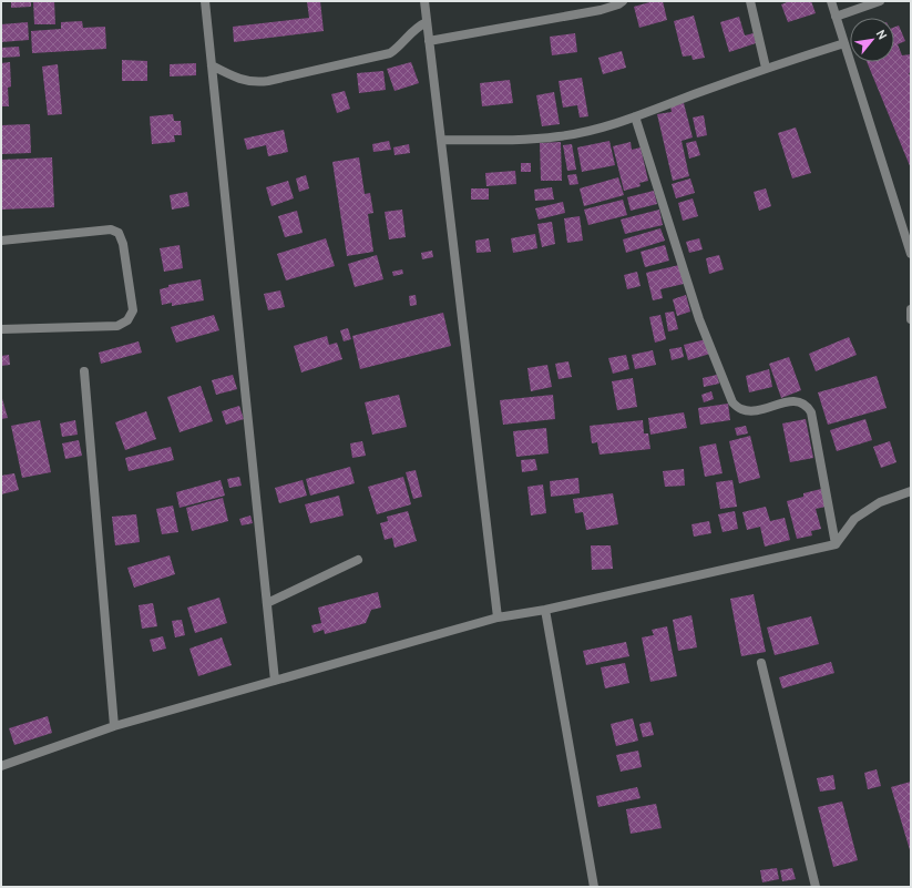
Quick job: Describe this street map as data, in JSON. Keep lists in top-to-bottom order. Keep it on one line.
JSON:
{"north":"top right"}
